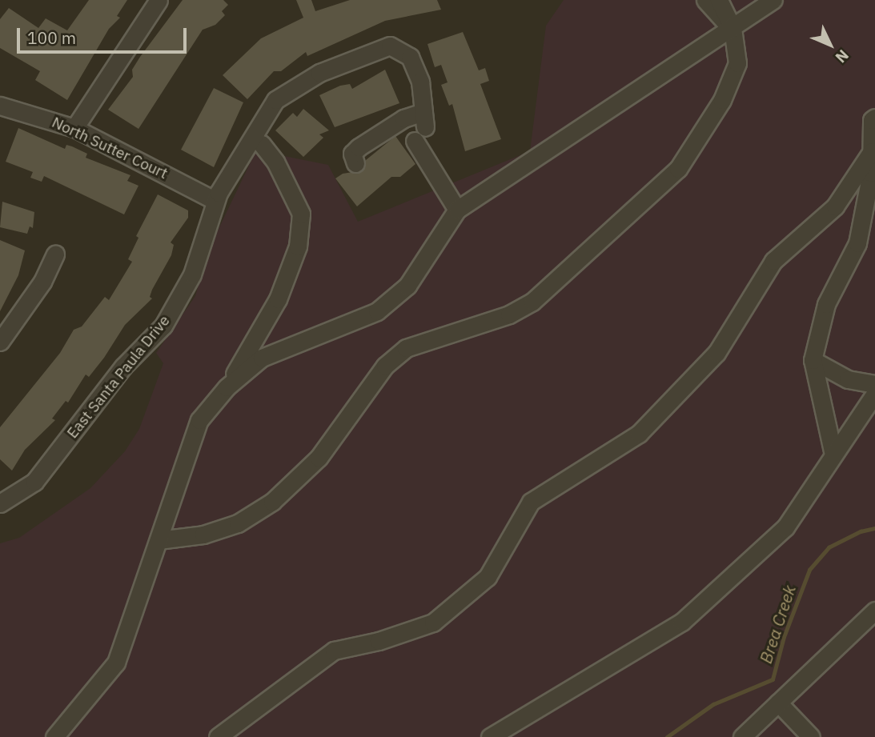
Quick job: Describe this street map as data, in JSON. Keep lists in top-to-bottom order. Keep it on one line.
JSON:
{"streets":{"street":["North Sutter Court","East Santa Paula Drive"]},"crossings":[["North Sutter Court","East Santa Paula Drive"]],"water":["Brea Creek"],"scale_bar":"100 m","north":"bottom right"}
